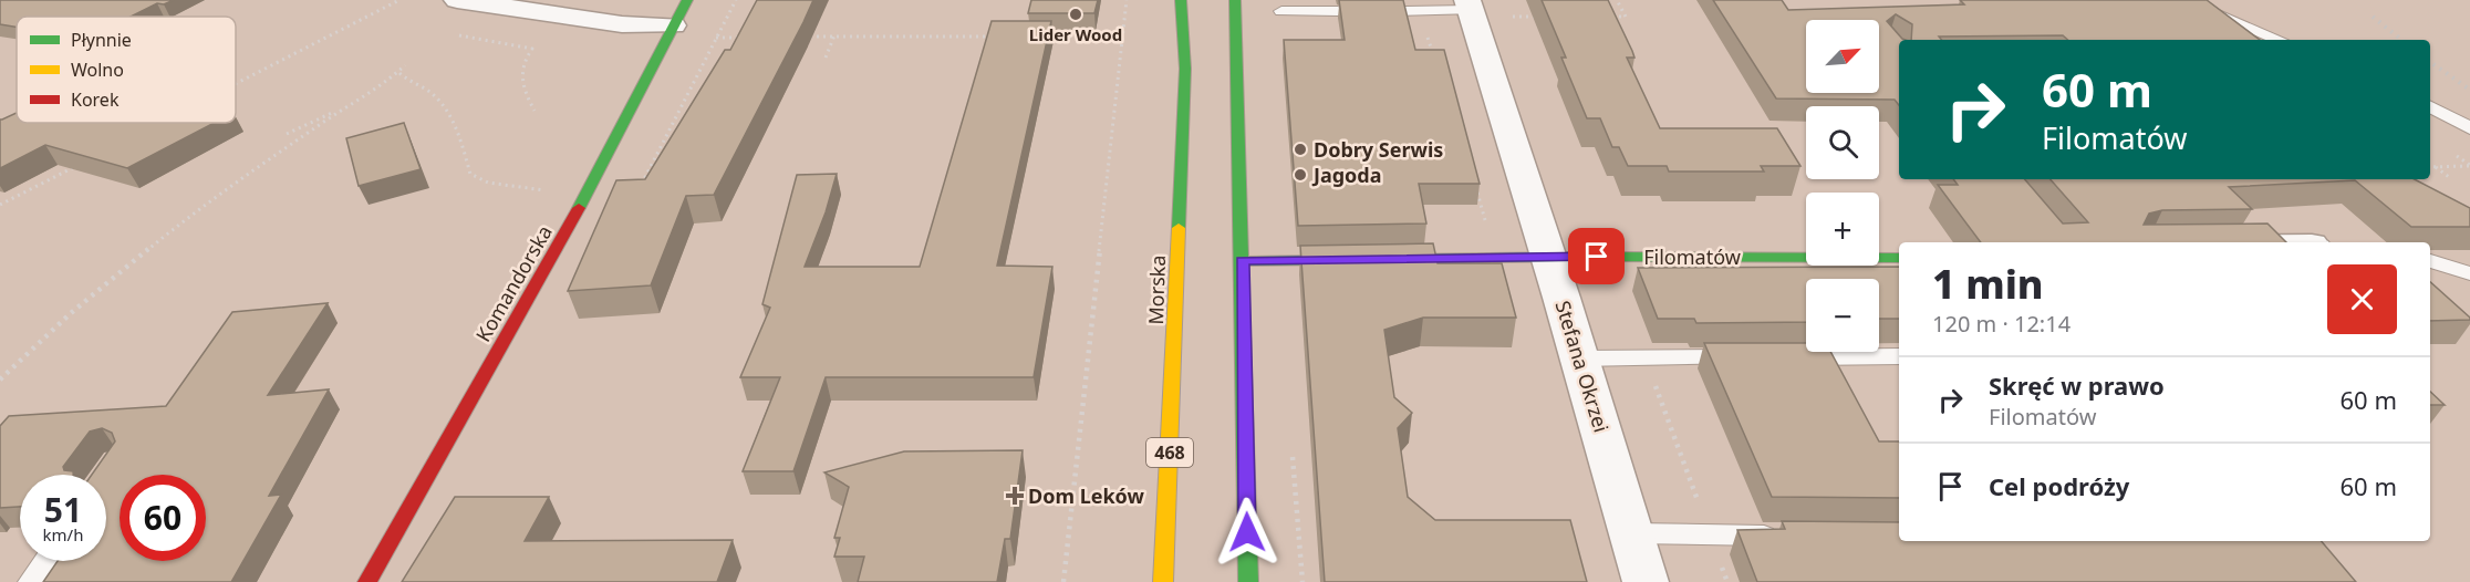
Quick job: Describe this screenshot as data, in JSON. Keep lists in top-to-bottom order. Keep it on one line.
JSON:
{"streets":{"main road":["Filomatów","Komandorska","Morska","468"],"street":["Stefana Okrzei"]},"crossings":[["Filomatów","Stefana Okrzei"]],"places":{"other":["Lider Wood","Dobry Serwis","Jagoda"],"health":["Dom Leków"]},"legend":["Płynnie","Wolno","Korek"],"north":"top right","page":{"map_buttons":["+","−"],"turn":["60 m","Filomatów"],"heading":["1 min","120 m · 12:14"],"list":[{"name":"Skręć w prawo","note":"Filomatów","value":"60 m"},{"name":"Cel podróży","value":"60 m"}],"speed":"51 km/h","limit":"60"}}
